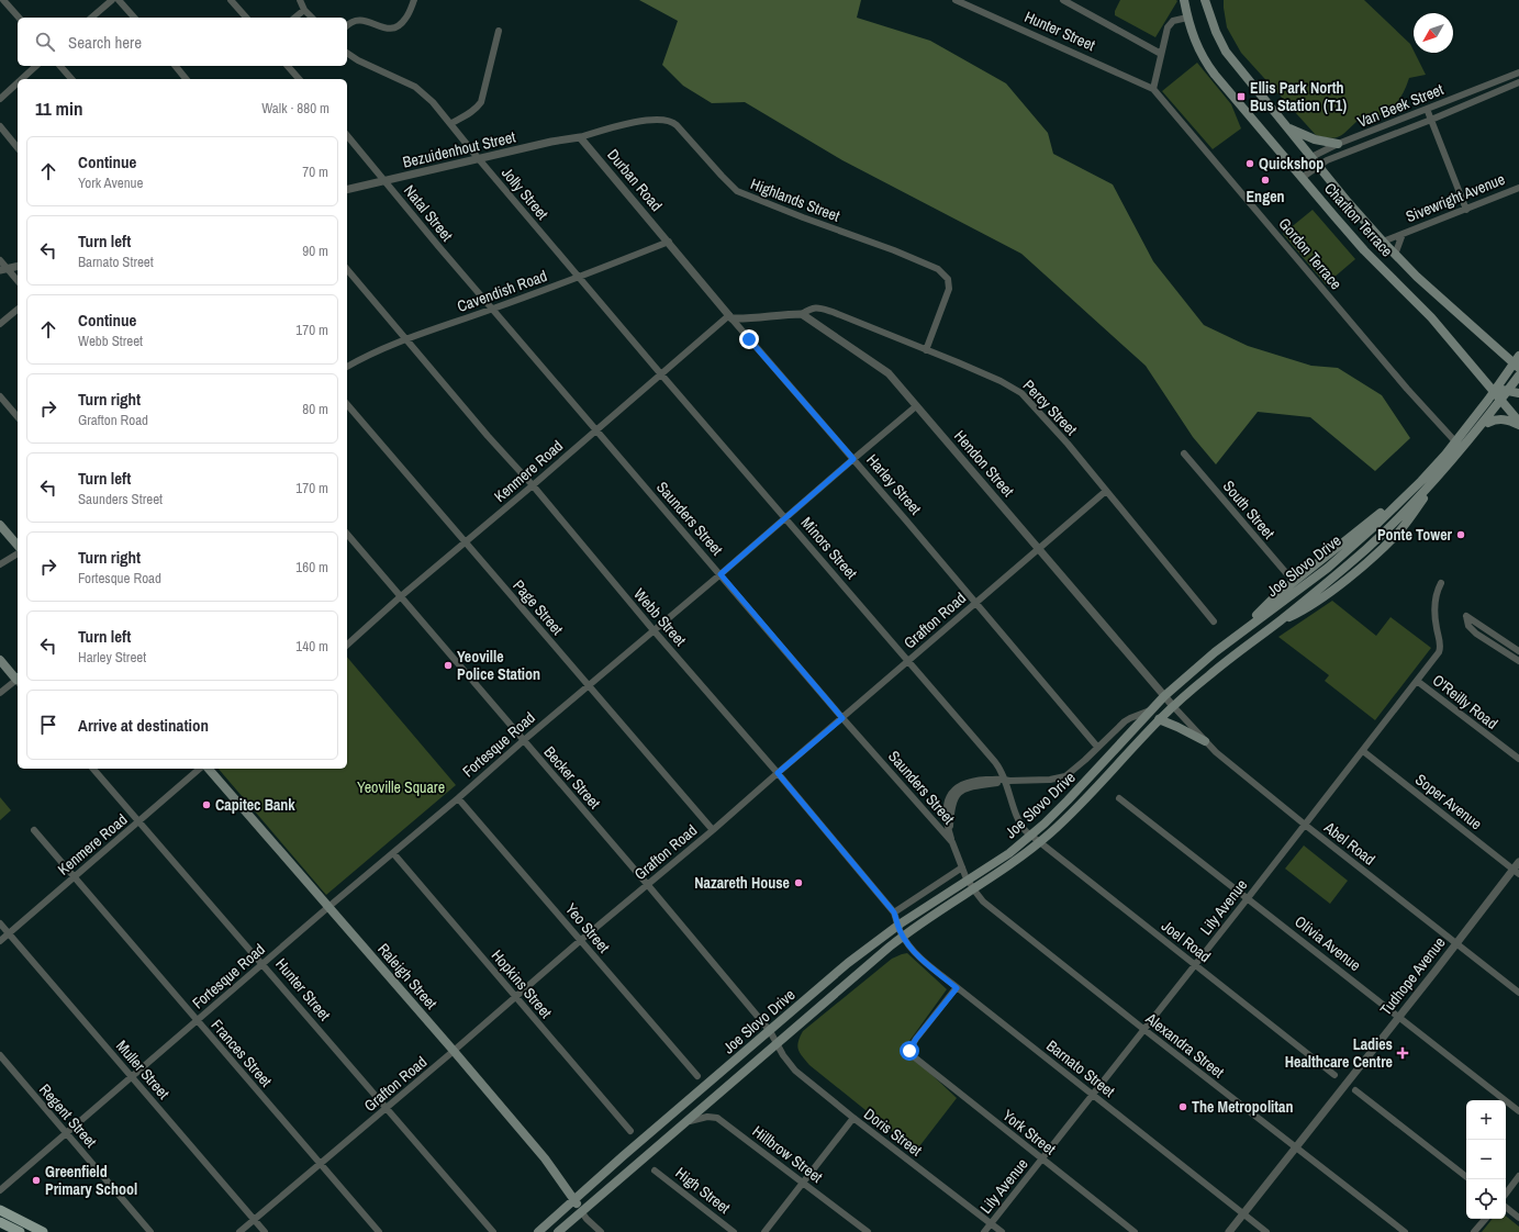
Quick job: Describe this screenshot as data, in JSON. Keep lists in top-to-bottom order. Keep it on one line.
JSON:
{"streets":{"main road":["Charlton Terrace","Joe Slovo Drive","Raleigh Street"],"street":["Hunter Street","Van Beek Street","Bezuidenhout Street","Durban Road","Jolly Street","Sivewright Avenue","Highlands Street","Natal Street","Gordon Terrace","Cavendish Road","Percy Street","Hendon Street","Kenmere Road","Harley Street","South Street","Saunders Street","Minors Street","Page Street","Webb Street","Grafton Road","O'Reilly Road","Fortesque Road","Becker Street","Soper Avenue","Abel Road","Lily Avenue","Yeo Street","Joel Road","Olivia Avenue","Tudhope Avenue","Hopkins Street","Alexandra Street","Frances Street","Barnato Street","Muller Street","Regent Street","Doris Street","York Street","Hillbrow Street","High Street"]},"crossings":[["Hunter Street","Gordon Terrace"],["Hunter Street","Kenmere Road"],["Hunter Street","Grafton Road"],["Hunter Street","Fortesque Road"],["Van Beek Street","Charlton Terrace"],["Bezuidenhout Street","Durban Road"],["Bezuidenhout Street","Jolly Street"],["Bezuidenhout Street","Highlands Street"],["Bezuidenhout Street","Natal Street"],["Durban Road","Highlands Street"],["Durban Road","Cavendish Road"],["Durban Road","Harley Street"],["Jolly Street","Cavendish Road"],["Jolly Street","Minors Street"],["Sivewright Avenue","Charlton Terrace"],["Highlands Street","Percy Street"],["Natal Street","Cavendish Road"],["Natal Street","Saunders Street"],["Cavendish Road","Harley Street"],["Cavendish Road","Saunders Street"],["Cavendish Road","Minors Street"],["Cavendish Road","Webb Street"],["Percy Street","Hendon Street"],["Percy Street","Grafton Road"],["Hendon Street","Joe Slovo Drive"],["Hendon Street","Grafton Road"],["Hendon Street","Fortesque Road"],["Hendon Street","Abel Road"],["Kenmere Road","Harley Street"],["Kenmere Road","Saunders Street"],["Kenmere Road","Minors Street"],["Kenmere Road","Page Street"],["Kenmere Road","Webb Street"],["Kenmere Road","Becker Street"],["Kenmere Road","Frances Street"],["Kenmere Road","Muller Street"],["Harley Street","Grafton Road"],["Harley Street","Fortesque Road"],["South Street","Joe Slovo Drive"],["Saunders Street","Grafton Road"],["Saunders Street","Fortesque Road"],["Saunders Street","Alexandra Street"],["Minors Street","Grafton Road"],["Minors Street","Fortesque Road"],["Minors Street","Joel Road"],["Joe Slovo Drive","Becker Street"],["Joe Slovo Drive","Abel Road"],["Joe Slovo Drive","Raleigh Street"],["Joe Slovo Drive","Doris Street"],["Joe Slovo Drive","Hillbrow Street"],["Page Street","Grafton Road"],["Page Street","Fortesque Road"],["Webb Street","Grafton Road"],["Webb Street","Fortesque Road"],["Webb Street","Barnato Street"],["Grafton Road","Becker Street"],["Grafton Road","Yeo Street"],["Grafton Road","Raleigh Street"],["Grafton Road","Hopkins Street"],["Grafton Road","Frances Street"],["Grafton Road","Muller Street"],["O'Reilly Road","Lily Avenue"],["Fortesque Road","Becker Street"],["Fortesque Road","Yeo Street"],["Fortesque Road","Raleigh Street"],["Fortesque Road","Hopkins Street"],["Fortesque Road","Frances Street"],["Fortesque Road","Muller Street"],["Fortesque Road","Regent Street"],["Becker Street","Doris Street"],["Soper Avenue","Lily Avenue"],["Soper Avenue","Tudhope Avenue"],["Abel Road","Lily Avenue"],["Abel Road","Tudhope Avenue"],["Lily Avenue","Joel Road"],["Lily Avenue","Olivia Avenue"],["Lily Avenue","Alexandra Street"],["Lily Avenue","Barnato Street"],["Lily Avenue","Doris Street"],["Lily Avenue","York Street"],["Olivia Avenue","Tudhope Avenue"],["Tudhope Avenue","Alexandra Street"],["Tudhope Avenue","Barnato Street"],["Barnato Street","York Street"]],"parks":["Yeoville Square"],"places":{"transit":["Ellis Park North Bus Station (T1)"],"other":["Quickshop","Engen","Ponte Tower","Yeoville Police Station","Capitec Bank","Nazareth House","The Metropolitan","Greenfield Primary School"],"health":["Ladies Healthcare Centre"]},"north":"bottom left","page":{"search":"Search here","heading":["11 min","Walk · 880 m"],"list":[["Continue","York Avenue","70 m"],["Turn left","Barnato Street","90 m"],["Continue","Webb Street","170 m"],["Turn right","Grafton Road","80 m"],["Turn left","Saunders Street","170 m"],["Turn right","Fortesque Road","160 m"],["Turn left","Harley Street","140 m"],"Arrive at destination"],"map_buttons":["+","−"]}}
